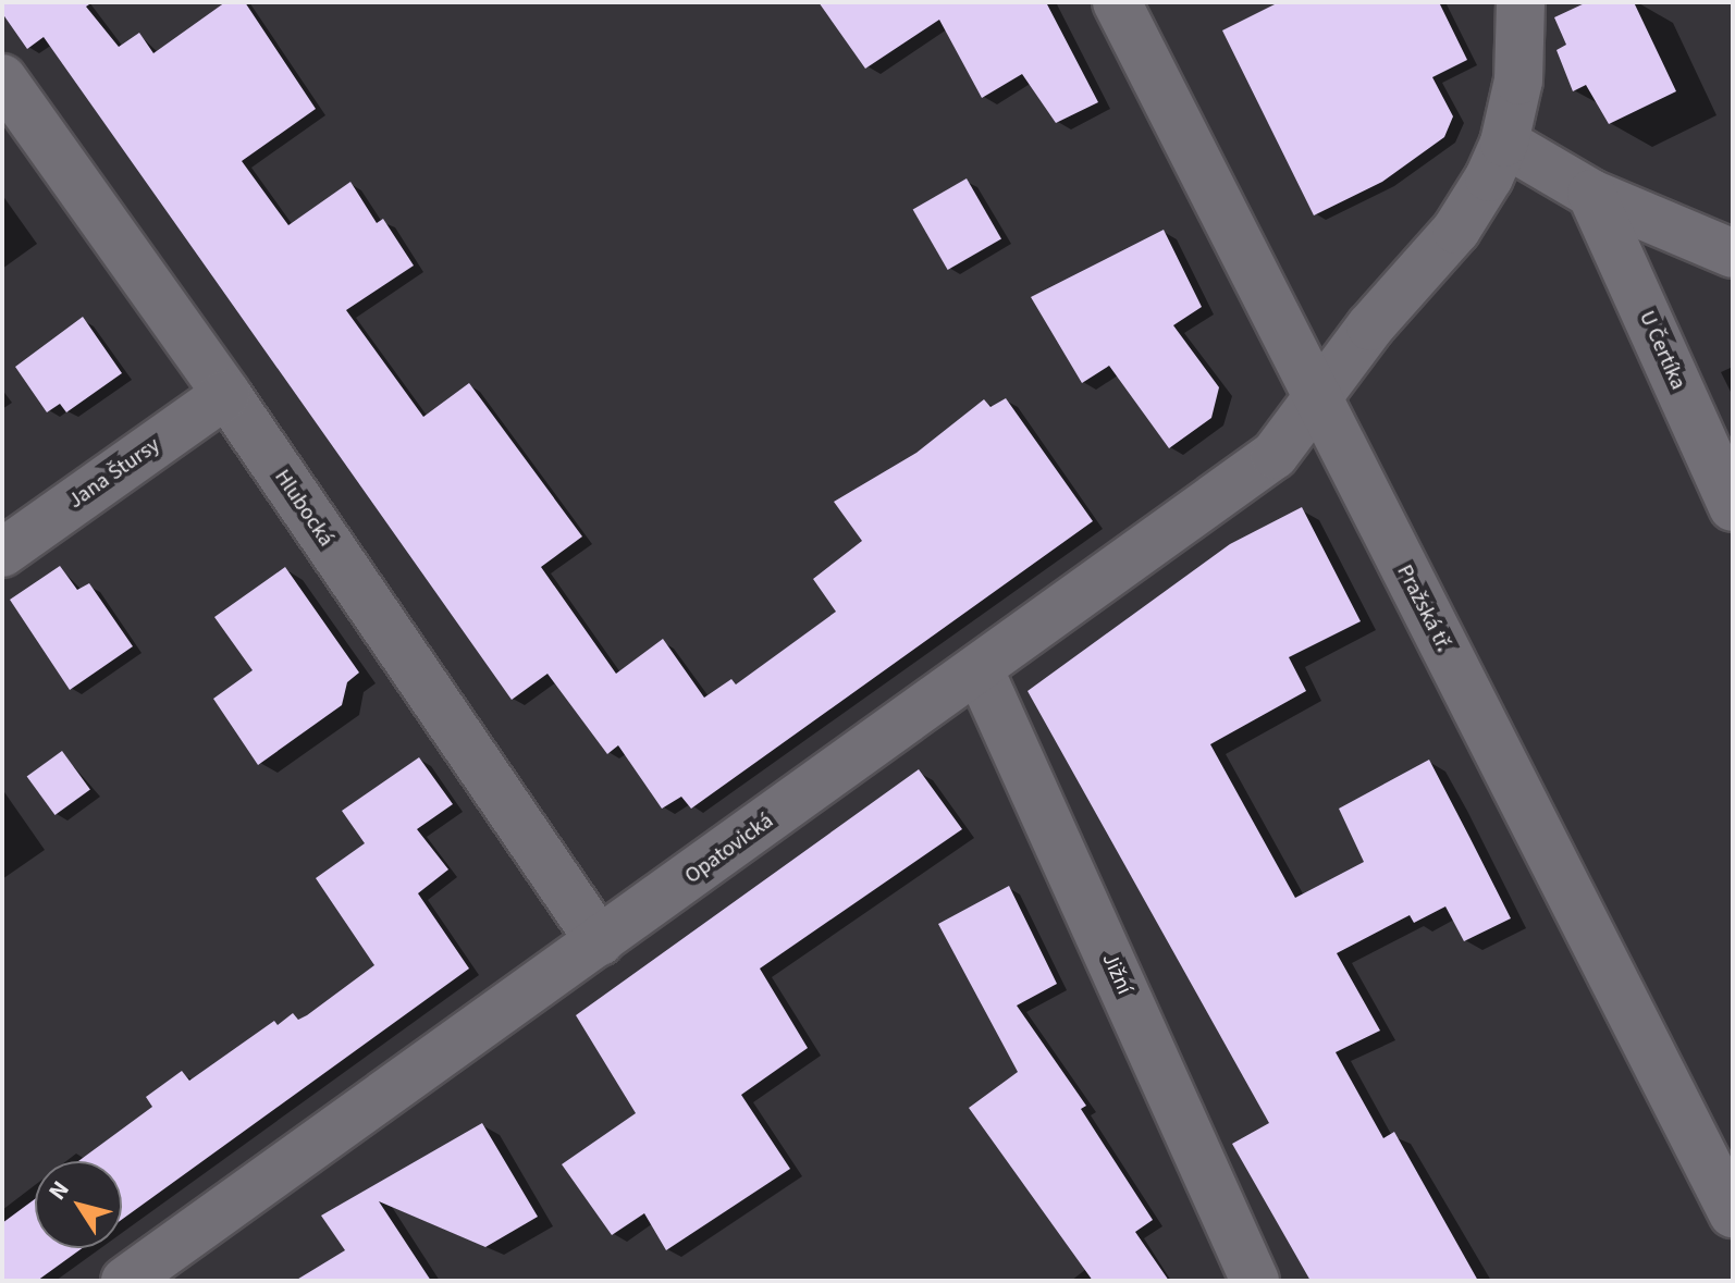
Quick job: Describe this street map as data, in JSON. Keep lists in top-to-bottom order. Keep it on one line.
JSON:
{"streets":{"street":["U Čertíka","Jana Štursy","Hlubocká","Pražská tř.","Opatovická","Jižní"]},"crossings":[["Jana Štursy","Hlubocká"],["Hlubocká","Opatovická"],["Pražská tř.","Opatovická"],["Opatovická","Jižní"]],"north":"top left"}
